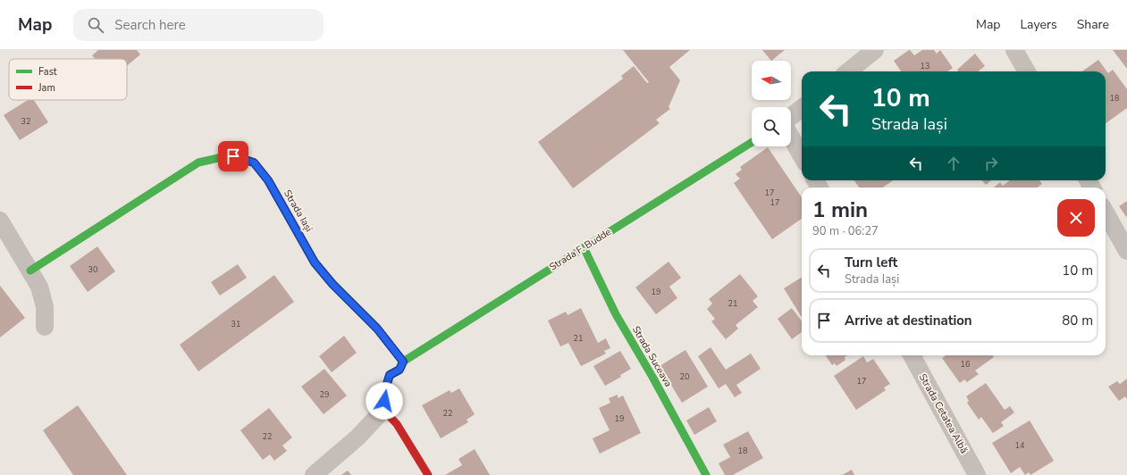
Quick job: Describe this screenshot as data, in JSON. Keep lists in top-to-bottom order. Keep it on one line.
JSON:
{"streets":{"street":["Strada Iași","Strada F. Budde","Strada Suceava","Strada Cetatea Albă"]},"crossings":[["Strada Iași","Strada F. Budde"],["Strada F. Budde","Strada Suceava"]],"house_numbers":["13","18","32","17","17","30","19","21","31","21","16","20","17","29","22","19","22","14","18"],"legend":["Fast","Jam"],"north":"left","page":{"header":"Map","search":"Search here","nav":["Map","Layers","Share"],"turn":["10 m","Strada Iași"],"heading":["1 min","90 m · 06:27"],"list":[{"name":"Turn left","note":"Strada Iași","value":"10 m"},{"name":"Arrive at destination","value":"80 m"}]}}
